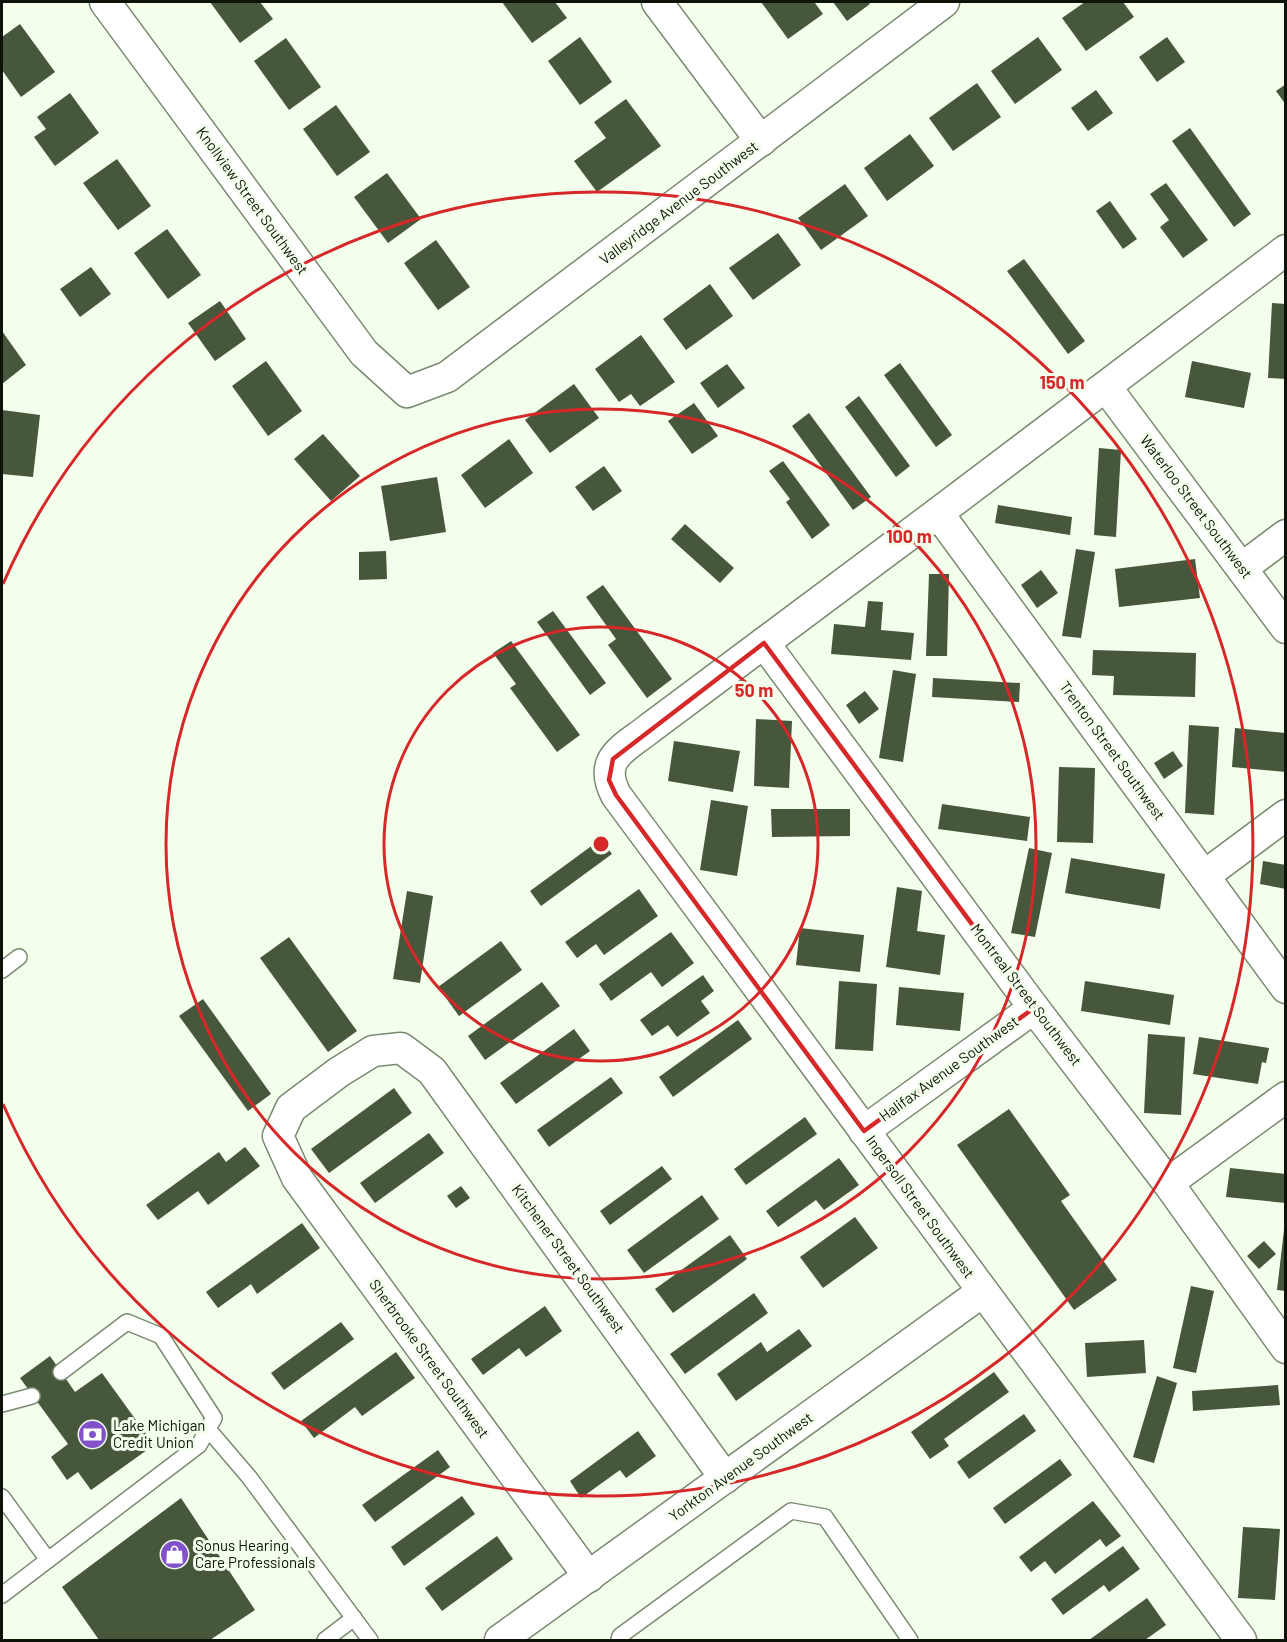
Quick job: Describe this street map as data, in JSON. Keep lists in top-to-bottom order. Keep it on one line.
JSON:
{"streets":{"street":["Knollview Street Southwest","Valleyridge Avenue Southwest","Waterloo Street Southwest","Trenton Street Southwest","Montreal Street Southwest","Halifax Avenue Southwest","Ingersoll Street Southwest","Kitchener Street Southwest","Sherbrooke Street Southwest","Yorkton Avenue Southwest"]},"crossings":[["Knollview Street Southwest","Valleyridge Avenue Southwest"],["Montreal Street Southwest","Halifax Avenue Southwest"],["Montreal Street Southwest","Ingersoll Street Southwest"],["Halifax Avenue Southwest","Ingersoll Street Southwest"],["Ingersoll Street Southwest","Yorkton Avenue Southwest"],["Kitchener Street Southwest","Sherbrooke Street Southwest"],["Kitchener Street Southwest","Yorkton Avenue Southwest"],["Sherbrooke Street Southwest","Yorkton Avenue Southwest"]],"places":{"bank":["Lake Michigan Credit Union"],"shop":["Sonus Hearing Care Professionals"]},"rings":["150 m","100 m","50 m"]}
